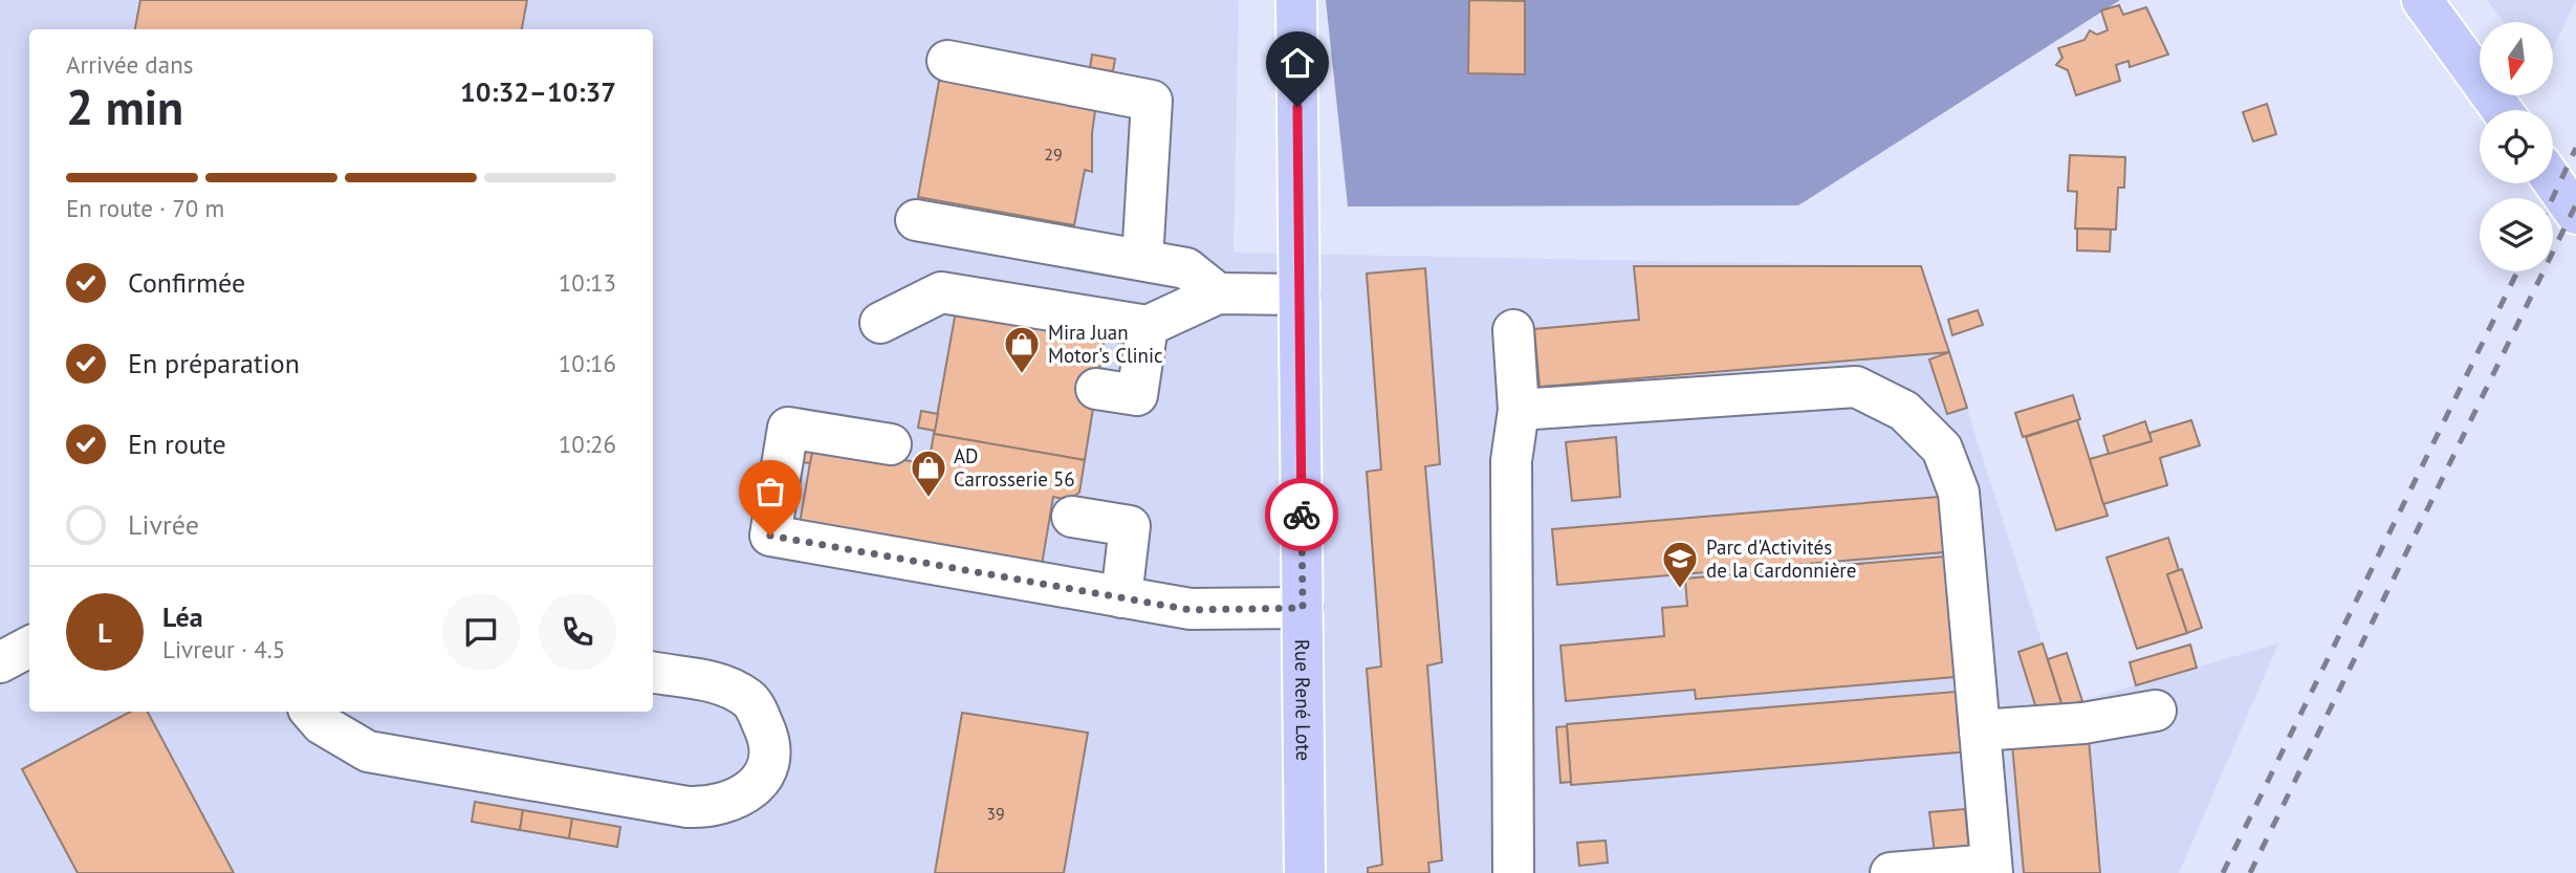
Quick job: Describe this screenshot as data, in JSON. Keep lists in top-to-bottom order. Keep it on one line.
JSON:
{"streets":{"main road":["Rue René Lote"]},"places":{"shop":["Mira Juan Motor's Clinic","AD Carrosserie 56"],"school or university":["Parc d'Activités de la Cardonnière"]},"house_numbers":["29","39"],"north":"bottom","page":{"heading":["2 min","Arrivée dans","10:32–10:37"],"panel":["Léa","Livreur · 4.5"],"bar":"En route · 70 m","list":[["Confirmée","10:13"],["En préparation","10:16"],["En route","10:26"],"Livrée"],"round":"L"}}
